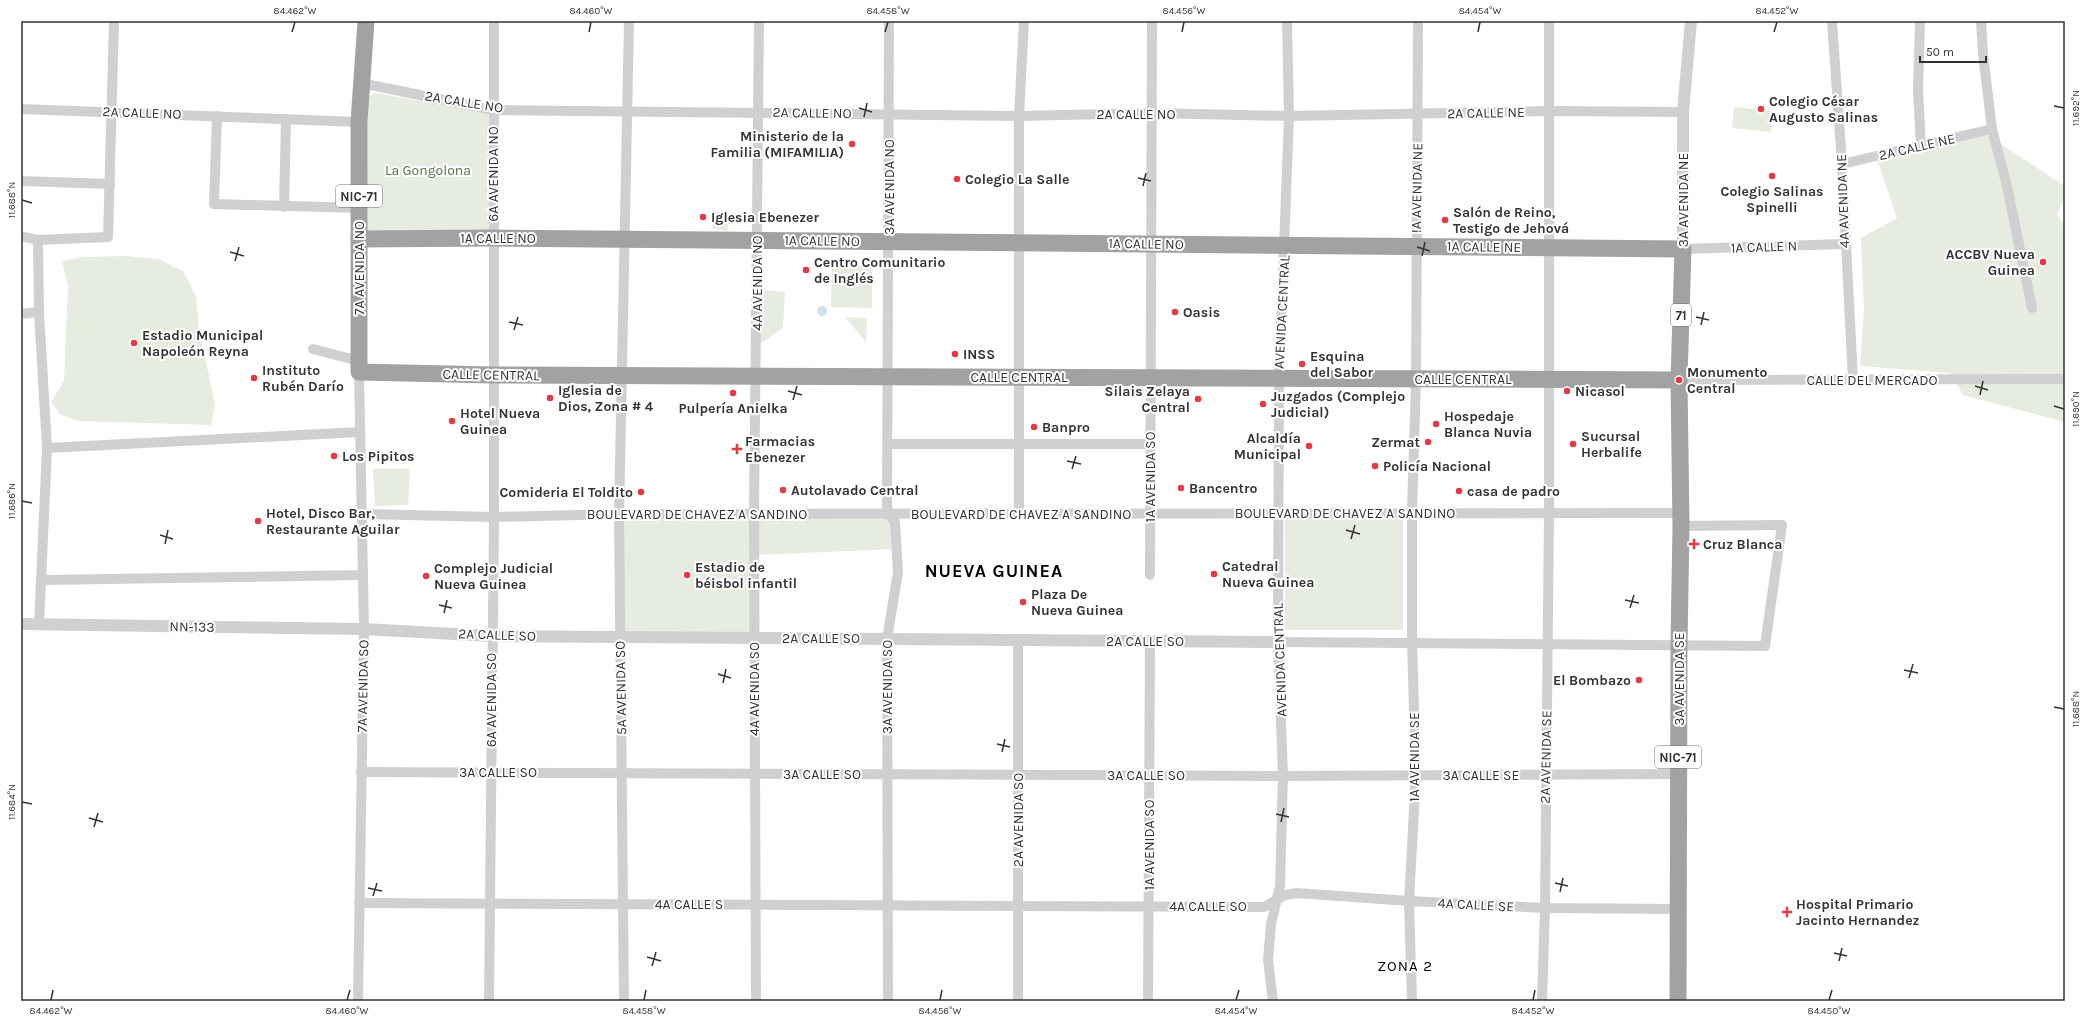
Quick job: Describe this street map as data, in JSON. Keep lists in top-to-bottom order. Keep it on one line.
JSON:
{"streets":{"highway":["NIC-71","3A AVENIDA NE","1A CALLE NO","1A CALLE NE","7A AVENIDA NO","71","CALLE CENTRAL","3A AVENIDA SE"],"street":["2A CALLE NO","2A CALLE NE","6A AVENIDA NO","3A AVENIDA NO","!A AVENIDA NE","4A AVENIDA NE","1A CALLE N","4A AVENIDA NO","AVENIDA CENTRAL","CALLE DEL MERCADO","1A AVENIDA SO","BOULEVARD DE CHAVEZ A SANDINO","NN-133","2A CALLE SO","7A AVENIDA SO","3A AVENIDA SO","5A AVENIDA SO","4A AVENIDA SO","6A AVENIDA SO","1A AVENIDA SE","2A AVENIDA SE","3A CALLE SO","3A CALLE SE","2A AVENIDA SO","4A CALLE S","4A CALLE SE","4A CALLE SO"]},"crossings":[["2A CALLE NO","2A CALLE NE"],["2A CALLE NO","6A AVENIDA NO"],["2A CALLE NO","3A AVENIDA NO"],["2A CALLE NO","7A AVENIDA NO"],["2A CALLE NO","4A AVENIDA NO"],["2A CALLE NO","AVENIDA CENTRAL"],["2A CALLE NO","1A AVENIDA SO"],["2A CALLE NO","5A AVENIDA SO"],["2A CALLE NE","!A AVENIDA NE"],["2A CALLE NE","3A AVENIDA NE"],["2A CALLE NE","4A AVENIDA NE"],["2A CALLE NE","AVENIDA CENTRAL"],["2A CALLE NE","2A AVENIDA SE"],["6A AVENIDA NO","1A CALLE NO"],["6A AVENIDA NO","CALLE CENTRAL"],["6A AVENIDA NO","6A AVENIDA SO"],["3A AVENIDA NO","1A CALLE NO"],["3A AVENIDA NO","CALLE CENTRAL"],["3A AVENIDA NO","3A AVENIDA SO"],["!A AVENIDA NE","1A CALLE NE"],["!A AVENIDA NE","CALLE CENTRAL"],["!A AVENIDA NE","BOULEVARD DE CHAVEZ A SANDINO"],["!A AVENIDA NE","1A AVENIDA SE"],["3A AVENIDA NE","1A CALLE NE"],["3A AVENIDA NE","1A CALLE N"],["3A AVENIDA NE","CALLE CENTRAL"],["3A AVENIDA NE","CALLE DEL MERCADO"],["3A AVENIDA NE","3A AVENIDA SE"],["4A AVENIDA NE","1A CALLE N"],["4A AVENIDA NE","CALLE DEL MERCADO"],["1A CALLE NO","1A CALLE NE"],["1A CALLE NO","7A AVENIDA NO"],["1A CALLE NO","4A AVENIDA NO"],["1A CALLE NO","AVENIDA CENTRAL"],["1A CALLE NO","1A AVENIDA SO"],["1A CALLE NO","5A AVENIDA SO"],["1A CALLE NE","1A CALLE N"],["1A CALLE NE","AVENIDA CENTRAL"],["1A CALLE NE","2A AVENIDA SE"],["7A AVENIDA NO","CALLE CENTRAL"],["7A AVENIDA NO","7A AVENIDA SO"],["4A AVENIDA NO","CALLE CENTRAL"],["4A AVENIDA NO","4A AVENIDA SO"],["AVENIDA CENTRAL","CALLE CENTRAL"],["AVENIDA CENTRAL","BOULEVARD DE CHAVEZ A SANDINO"],["AVENIDA CENTRAL","2A CALLE SO"],["AVENIDA CENTRAL","3A CALLE SO"],["AVENIDA CENTRAL","3A CALLE SE"],["AVENIDA CENTRAL","4A CALLE SE"],["AVENIDA CENTRAL","4A CALLE SO"],["CALLE CENTRAL","CALLE DEL MERCADO"],["CALLE CENTRAL","1A AVENIDA SO"],["CALLE CENTRAL","3A AVENIDA SE"],["CALLE CENTRAL","7A AVENIDA SO"],["CALLE CENTRAL","3A AVENIDA SO"],["CALLE CENTRAL","5A AVENIDA SO"],["CALLE CENTRAL","4A AVENIDA SO"],["CALLE CENTRAL","6A AVENIDA SO"],["CALLE CENTRAL","2A AVENIDA SE"],["CALLE DEL MERCADO","3A AVENIDA SE"],["1A AVENIDA SO","BOULEVARD DE CHAVEZ A SANDINO"],["1A AVENIDA SO","2A CALLE SO"],["1A AVENIDA SO","3A CALLE SO"],["1A AVENIDA SO","4A CALLE SO"],["BOULEVARD DE CHAVEZ A SANDINO","3A AVENIDA SE"],["BOULEVARD DE CHAVEZ A SANDINO","7A AVENIDA SO"],["BOULEVARD DE CHAVEZ A SANDINO","3A AVENIDA SO"],["BOULEVARD DE CHAVEZ A SANDINO","5A AVENIDA SO"],["BOULEVARD DE CHAVEZ A SANDINO","4A AVENIDA SO"],["BOULEVARD DE CHAVEZ A SANDINO","6A AVENIDA SO"],["BOULEVARD DE CHAVEZ A SANDINO","1A AVENIDA SE"],["BOULEVARD DE CHAVEZ A SANDINO","2A AVENIDA SE"],["NN-133","2A CALLE SO"],["NN-133","7A AVENIDA SO"],["2A CALLE SO","7A AVENIDA SO"],["2A CALLE SO","3A AVENIDA SO"],["2A CALLE SO","5A AVENIDA SO"],["2A CALLE SO","4A AVENIDA SO"],["2A CALLE SO","6A AVENIDA SO"],["2A CALLE SO","2A AVENIDA SO"],["3A AVENIDA SE","3A CALLE SE"],["3A AVENIDA SE","4A CALLE SE"],["7A AVENIDA SO","3A CALLE SO"],["7A AVENIDA SO","4A CALLE S"],["3A AVENIDA SO","3A CALLE SO"],["3A AVENIDA SO","4A CALLE S"],["5A AVENIDA SO","3A CALLE SO"],["5A AVENIDA SO","4A CALLE S"],["4A AVENIDA SO","3A CALLE SO"],["4A AVENIDA SO","4A CALLE S"],["6A AVENIDA SO","3A CALLE SO"],["6A AVENIDA SO","4A CALLE S"],["1A AVENIDA SE","3A CALLE SE"],["1A AVENIDA SE","4A CALLE SE"],["2A AVENIDA SE","3A CALLE SE"],["2A AVENIDA SE","4A CALLE SE"],["3A CALLE SO","3A CALLE SE"],["3A CALLE SO","2A AVENIDA SO"],["2A AVENIDA SO","4A CALLE S"],["2A AVENIDA SO","4A CALLE SO"],["4A CALLE S","4A CALLE SO"],["4A CALLE SE","4A CALLE SO"]],"districts":["NUEVA GUINEA","ZONA 2"],"parks":["La Gongolona"],"places":{"other":["Colegio César Augusto Salinas","Ministerio de la Familia (MIFAMILIA)","Colegio Salinas Spinelli","Colegio La Salle","Iglesia Ebenezer","Salón de Reino, Testigo de Jehová","ACCBV Nueva Guinea","Centro Comunitario de Inglés","Oasis","Estadio Municipal Napoleón Reyna","INSS","Esquina del Sabor","Instituto Rubén Darío","Monumento Central","Nicasol","Pulpería Anielka","Iglesia de Dios, Zona # 4","Silais Zelaya Central","Juzgados (Complejo Judicial)","Hotel Nueva Guinea","Hospedaje Blanca Nuvia","Banpro","Zermat","Sucursal Herbalife","Alcaldía Municipal","Los Pipitos","Policía Nacional","Bancentro","Autolavado Central","casa de padro","Comideria El Toldito","Hotel, Disco Bar, Restaurante Aguilar","Catedral Nueva Guinea","Estadio de béisbol infantil","Complejo Judicial Nueva Guinea","Plaza De Nueva Guinea","El Bombazo"],"health":["Farmacias Ebenezer","Cruz Blanca","Hospital Primario Jacinto Hernandez"]},"scale_bar":"50 m","coordinates":["84.462°W","84.460°W","84.458°W","84.456°W","84.454°W","84.452°W","11.692°N","11.688°N","11.690°N","11.686°N","11.684°N","84.450°W"]}
